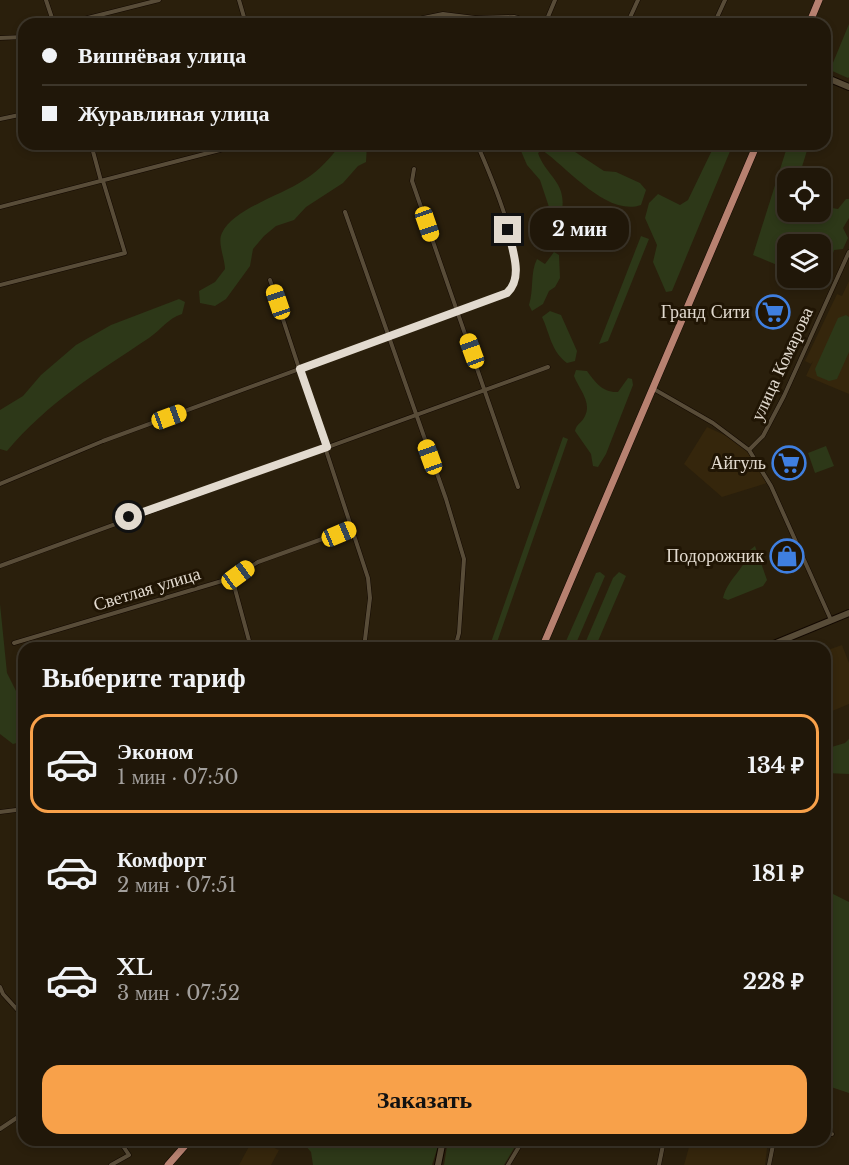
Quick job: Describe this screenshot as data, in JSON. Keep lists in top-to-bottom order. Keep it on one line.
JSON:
{"streets":{"street":["улица Комарова","Светлая улица"]},"places":{"supermarket":["Гранд Сити","Айгуль"],"shop":["Подорожник"]},"page":{"banner":["Вишнёвая улица","Журавлиная улица"],"bubble":"2 мин","heading":"Выберите тариф","list":[{"name":"Эконом","note":"1 мин · 07:50","value":"134 ₽"},{"name":"Комфорт","note":"2 мин · 07:51","value":"181 ₽"},{"name":"XL","note":"3 мин · 07:52","value":"228 ₽"}],"buttons":"Заказать"}}
